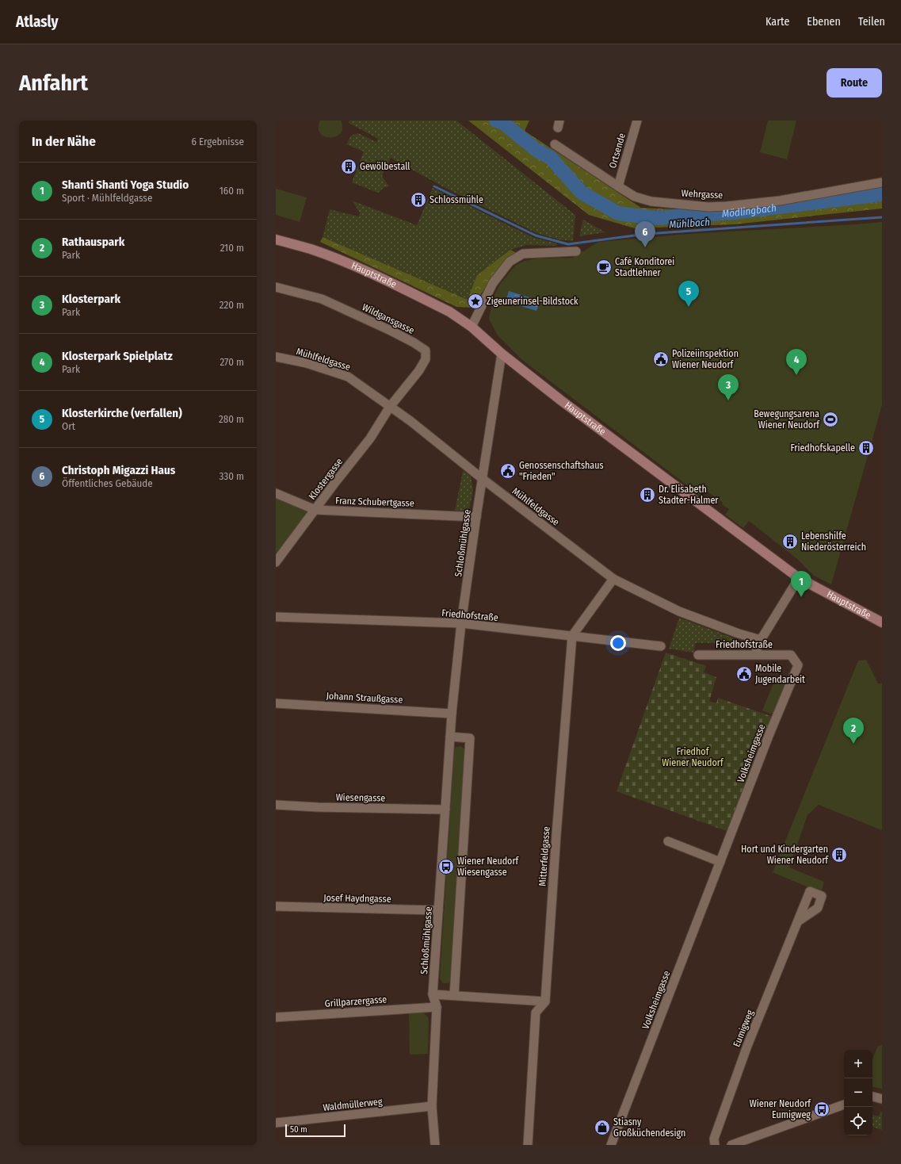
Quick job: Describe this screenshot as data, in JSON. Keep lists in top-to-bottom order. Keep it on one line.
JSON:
{"streets":{"street":["Ortsende","Wehrgasse","Hauptstraße","Wildgansgasse","Mühlfeldgasse","Klostergasse","Franz Schubertgasse","Schloßmühlgasse","Friedhofstraße","Johann Straußgasse","Volksheimgasse","Wiesengasse","Mitterfeldgasse","Josef Haydngasse","Grillparzergasse","Eumigweg","Waldmüllerweg"]},"crossings":[["Ortsende","Wehrgasse"],["Hauptstraße","Schloßmühlgasse"],["Wildgansgasse","Mühlfeldgasse"],["Wildgansgasse","Klostergasse"],["Mühlfeldgasse","Klostergasse"],["Mühlfeldgasse","Schloßmühlgasse"],["Klostergasse","Franz Schubertgasse"],["Franz Schubertgasse","Schloßmühlgasse"],["Schloßmühlgasse","Friedhofstraße"],["Schloßmühlgasse","Johann Straußgasse"],["Schloßmühlgasse","Wiesengasse"],["Schloßmühlgasse","Josef Haydngasse"],["Schloßmühlgasse","Grillparzergasse"],["Schloßmühlgasse","Waldmüllerweg"],["Friedhofstraße","Volksheimgasse"],["Friedhofstraße","Mitterfeldgasse"]],"water":["Mödlingbach","Mühlbach"],"parks":["Friedhof Wiener Neudorf"],"places":{"building":["Gewölbestall","Schlossmühle","Friedhofskapelle","Dr. Elisabeth Stadter-Halmer","Lebenshilfe Niederösterreich","Hort und Kindergarten Wiener Neudorf"],"cafe":["Café Konditorei Stadtlehner"],"place":["Zigeunerinsel-Bildstock"],"public building":["Polizeiinspektion Wiener Neudorf","Genossenschaftshaus \"Frieden\"","Mobile Jugendarbeit"],"sports":["Bewegungsarena Wiener Neudorf"],"bus stop":["Wiener Neudorf Wiesengasse","Wiener Neudorf Eumigweg"],"shop":["Stiasny Großküchendesign"]},"scale_bar":"50 m","page":{"header":"Atlasly","nav":["Karte","Ebenen","Teilen"],"buttons":"Route","title":"Anfahrt","heading":["In der Nähe","6 Ergebnisse"],"list":[{"mark":"1","name":"Shanti Shanti Yoga Studio","note":"Sport · Mühlfeldgasse","value":"160 m"},{"mark":"2","name":"Rathauspark","note":"Park","value":"210 m"},{"mark":"3","name":"Klosterpark","note":"Park","value":"220 m"},{"mark":"4","name":"Klosterpark Spielplatz","note":"Park","value":"270 m"},{"mark":"5","name":"Klosterkirche (verfallen)","note":"Ort","value":"280 m"},{"mark":"6","name":"Christoph Migazzi Haus","note":"Öffentliches Gebäude","value":"330 m"}],"pins":["6","5","4","3","1","2"],"map_buttons":["+","−"],"scale":"50 m"}}
